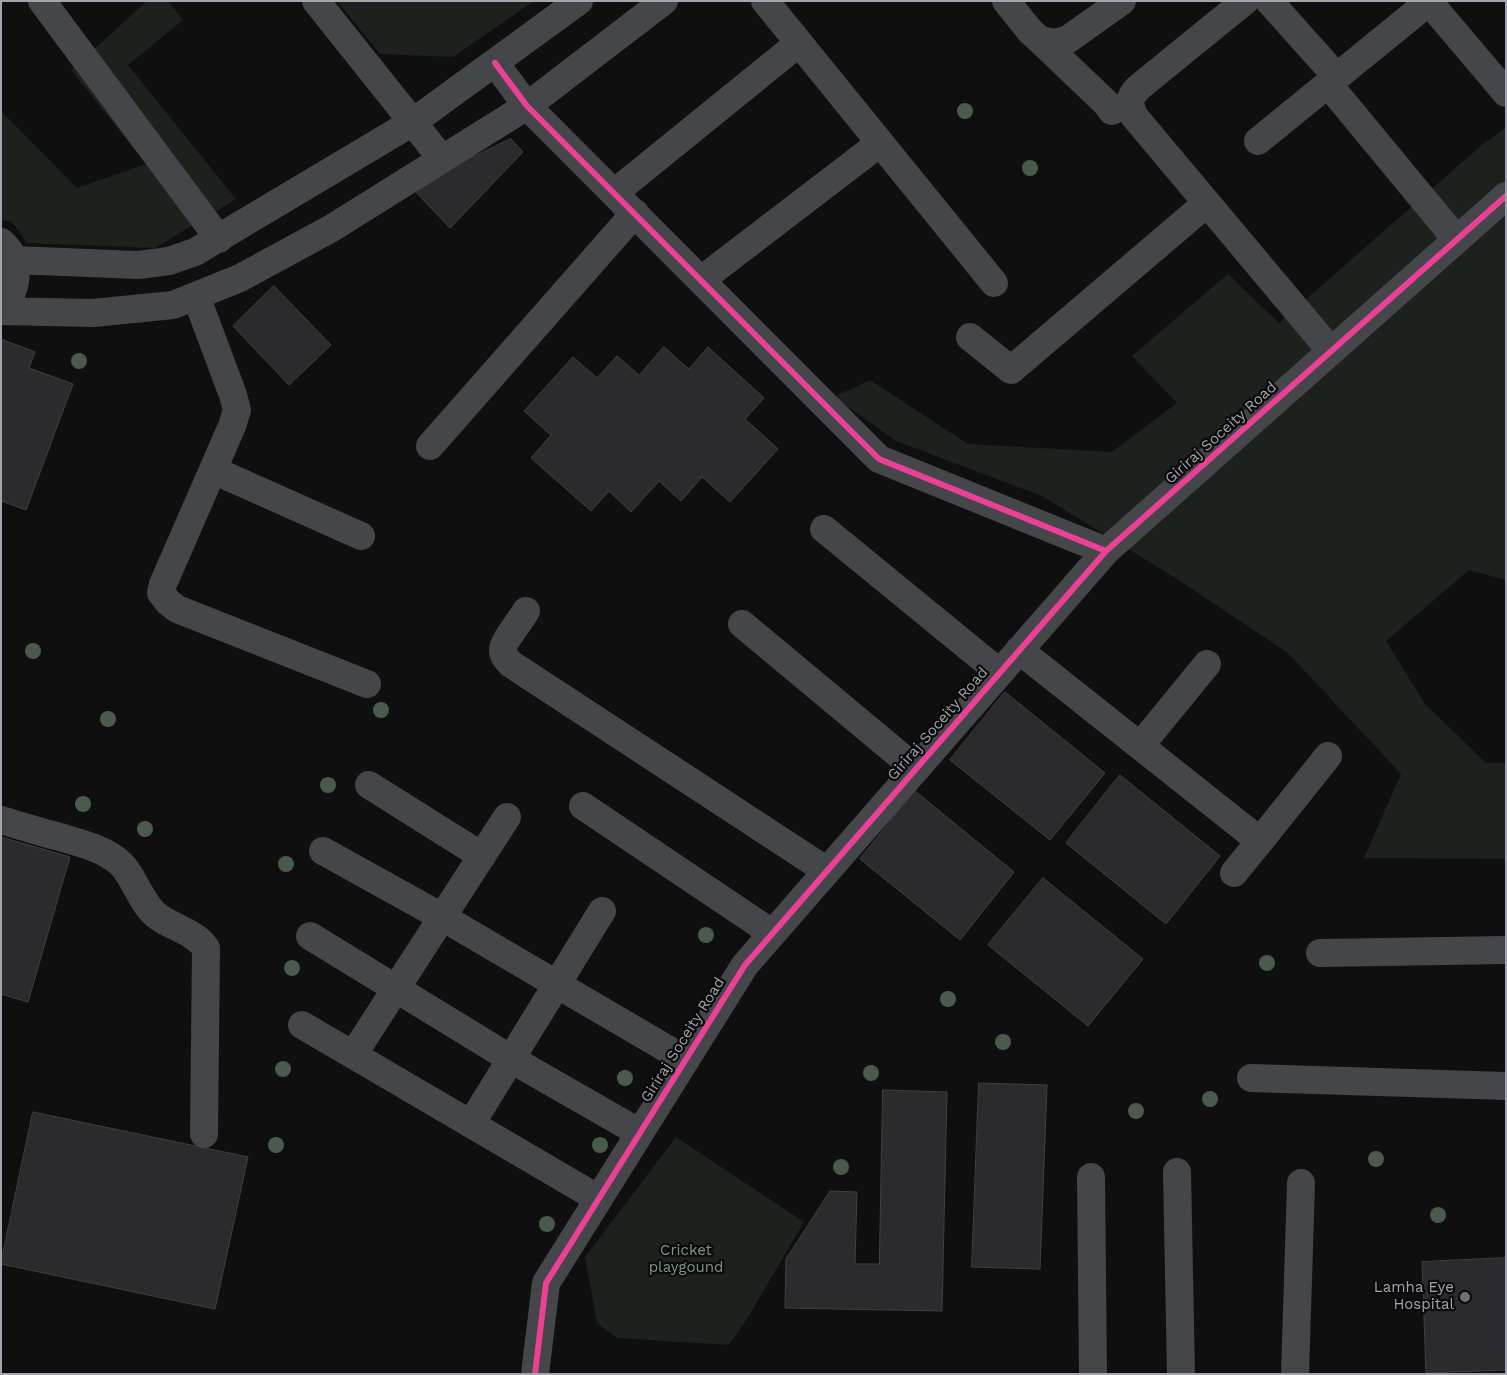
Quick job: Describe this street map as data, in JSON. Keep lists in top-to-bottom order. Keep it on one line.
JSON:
{"streets":{"street":["Giriraj Soceity Road"]},"parks":["Cricket playgound"],"places":["Lamha Eye Hospital"]}
